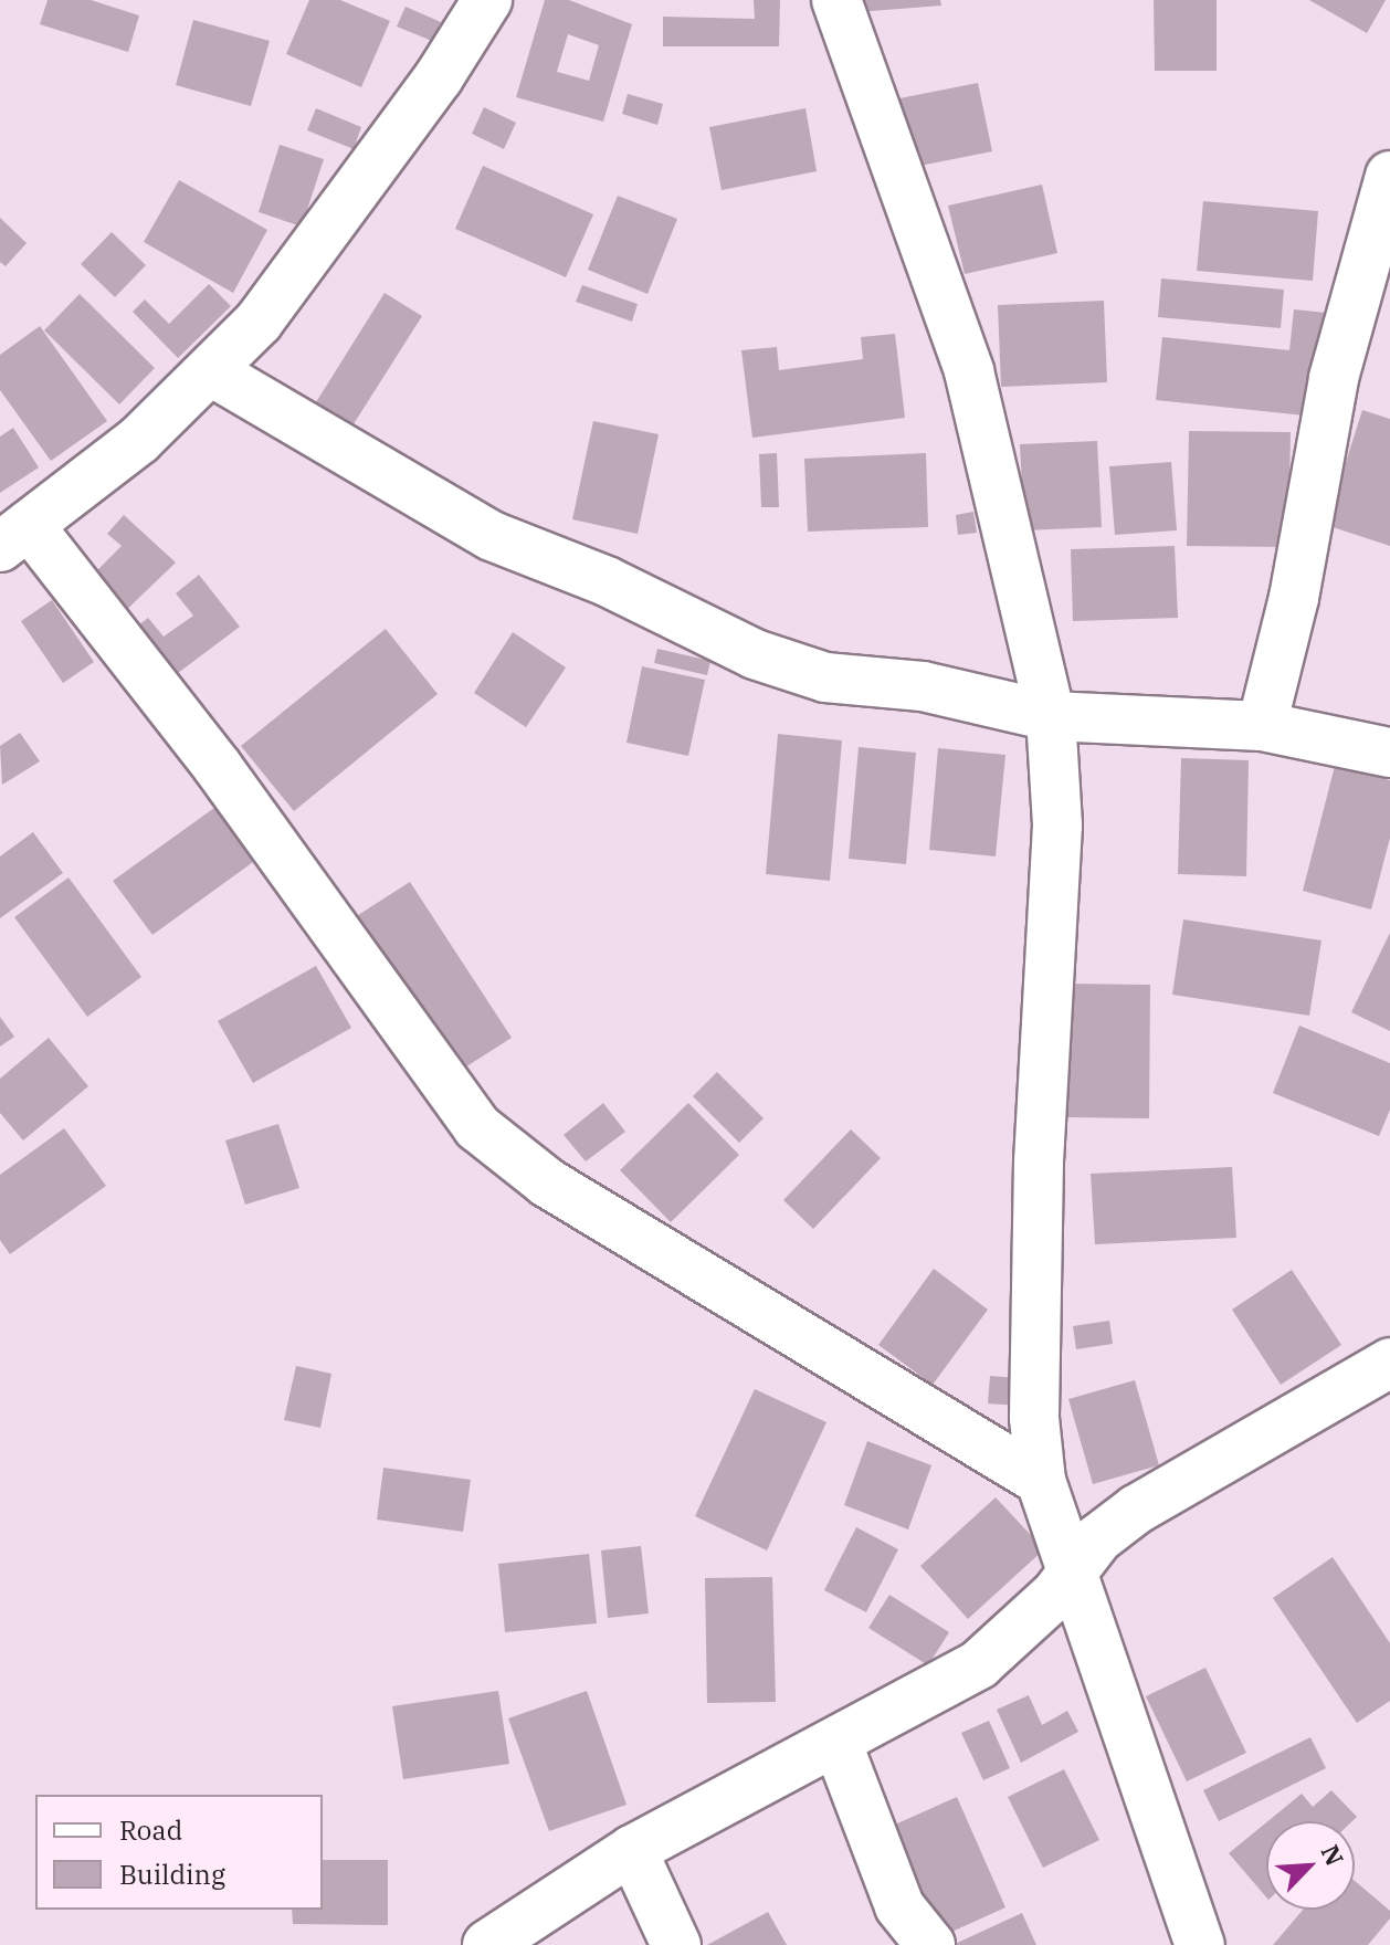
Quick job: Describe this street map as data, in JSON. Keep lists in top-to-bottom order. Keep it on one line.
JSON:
{"legend":["Road","Building"],"north":"top right"}
